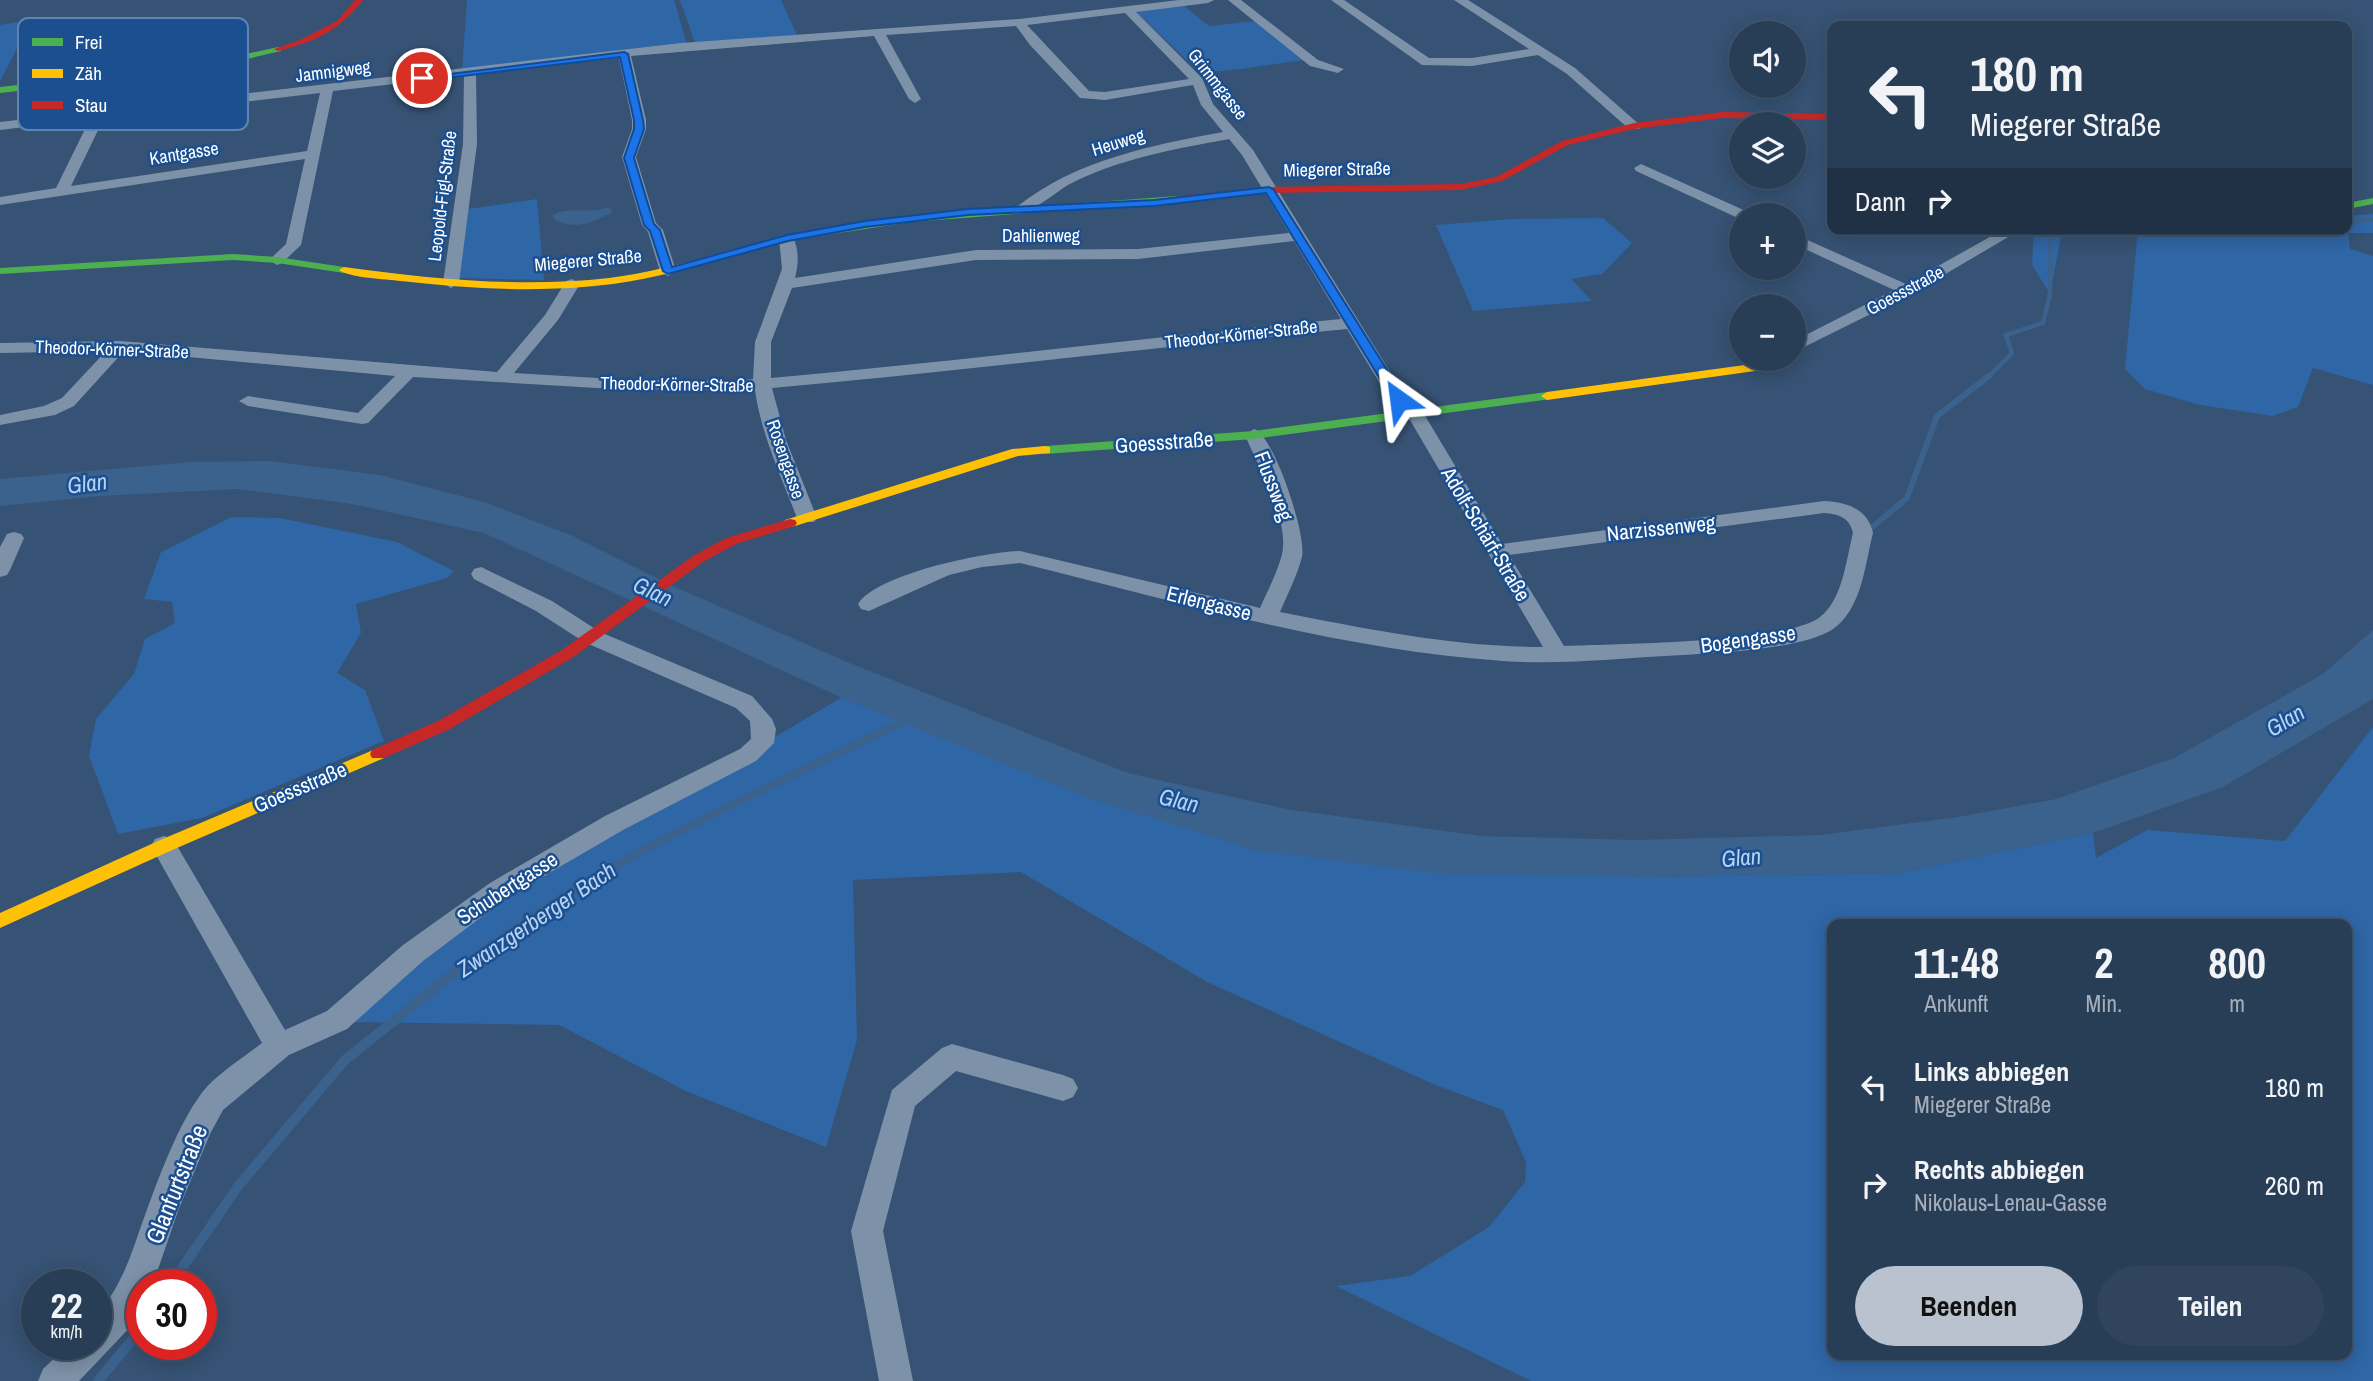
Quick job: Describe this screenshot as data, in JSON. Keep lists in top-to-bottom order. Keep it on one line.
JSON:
{"streets":{"main road":["Miegerer Straße","Goessstraße"],"street":["Jamnigweg","Grimmgasse","Heuweg","Kantgasse","Leopold-Figl-Straße","Dahlienweg","Theodor-Körner-Straße","Rosengasse","Flussweg","Narzissenweg","Adolf-Schärf-Straße","Erlengasse","Bogengasse","Schubertgasse","Glanfurtstraße"]},"crossings":[["Jamnigweg","Grimmgasse"],["Jamnigweg","Leopold-Figl-Straße"],["Grimmgasse","Heuweg"],["Grimmgasse","Miegerer Straße"],["Grimmgasse","Adolf-Schärf-Straße"],["Heuweg","Miegerer Straße"],["Miegerer Straße","Leopold-Figl-Straße"],["Miegerer Straße","Rosengasse"],["Miegerer Straße","Adolf-Schärf-Straße"],["Dahlienweg","Rosengasse"],["Dahlienweg","Adolf-Schärf-Straße"],["Goessstraße","Rosengasse"],["Goessstraße","Flussweg"],["Goessstraße","Adolf-Schärf-Straße"],["Goessstraße","Schubertgasse"],["Theodor-Körner-Straße","Rosengasse"],["Theodor-Körner-Straße","Adolf-Schärf-Straße"],["Flussweg","Erlengasse"],["Narzissenweg","Adolf-Schärf-Straße"],["Narzissenweg","Bogengasse"],["Adolf-Schärf-Straße","Erlengasse"],["Adolf-Schärf-Straße","Bogengasse"],["Erlengasse","Bogengasse"],["Schubertgasse","Glanfurtstraße"]],"water":["Glan","Zwanzgerberger Bach"],"legend":["Frei","Zäh","Stau"],"page":{"map_buttons":["+","−"],"turn":["180 m","Miegerer Straße"],"then":"Dann","eta":["11:48","Ankunft","2","Min.","800","m"],"list":[{"name":"Links abbiegen","note":"Miegerer Straße","value":"180 m"},{"name":"Rechts abbiegen","note":"Nikolaus-Lenau-Gasse","value":"260 m"}],"buttons":["Beenden","Teilen"],"speed":"22 km/h","limit":"30"}}
